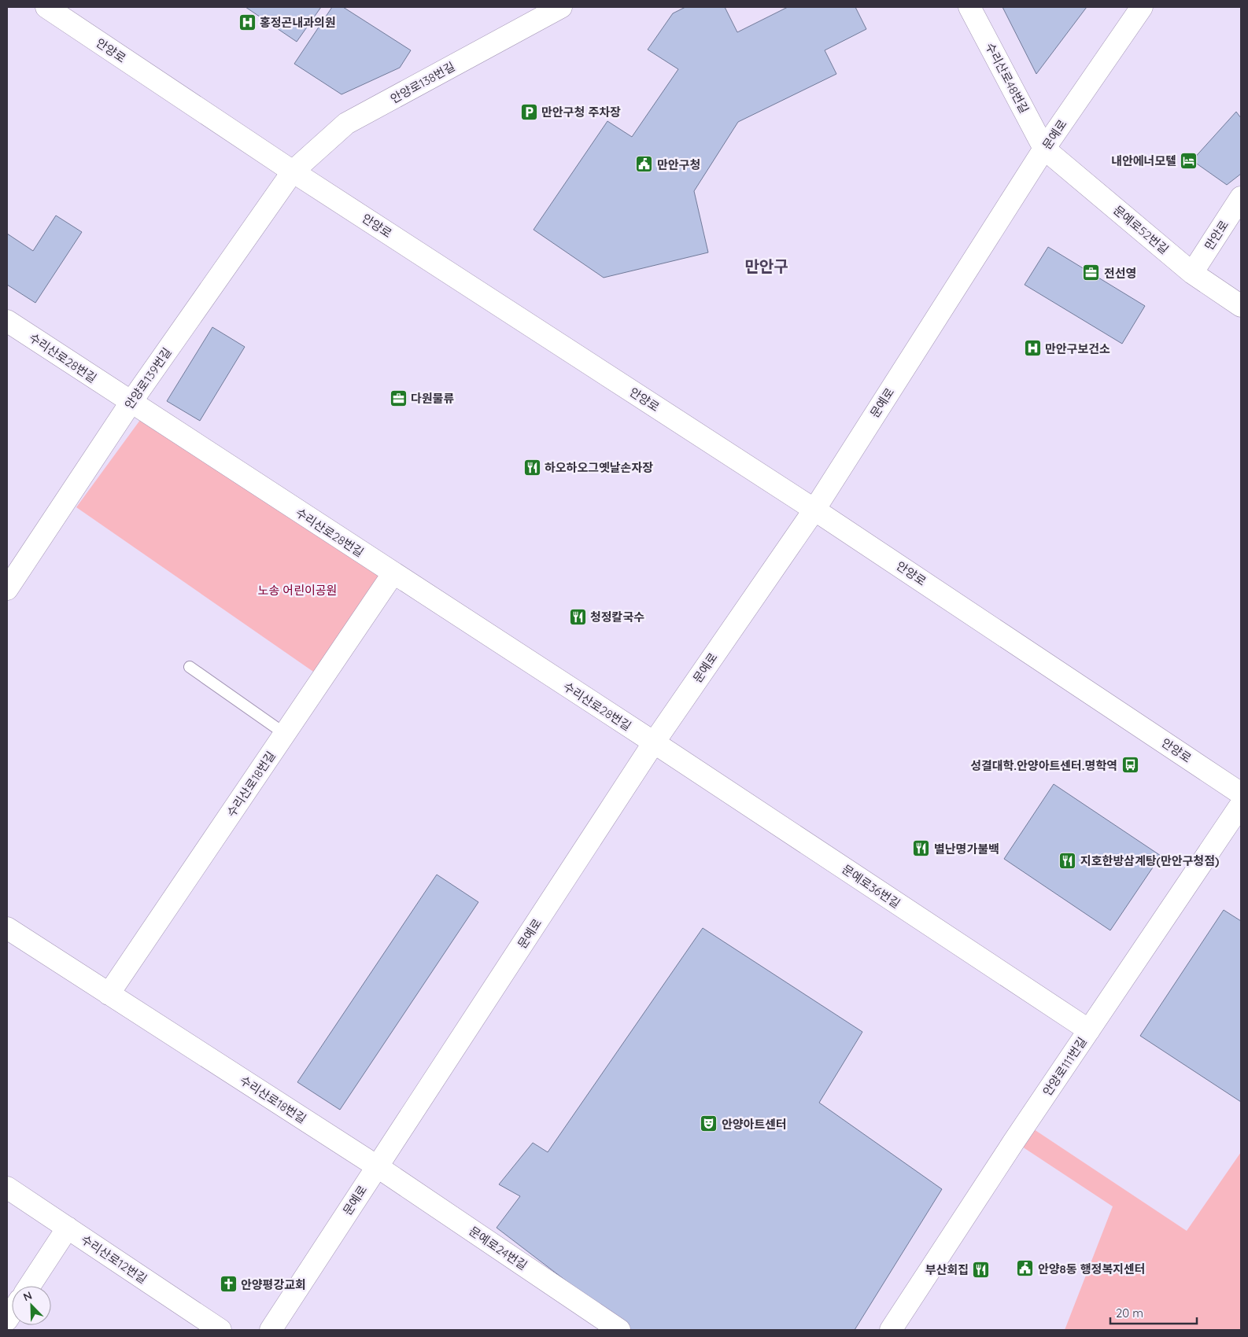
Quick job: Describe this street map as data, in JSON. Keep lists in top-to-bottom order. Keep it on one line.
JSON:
{"streets":{"street":["안양로","수리산로48번길","안양로138번길","문예로","문예로52번길","만안로","수리산로28번길","안양로139번길","수리산로18번길","문예로36번길","안양로111번길","문예로24번길","수리산로12번길"]},"crossings":[["안양로","안양로138번길"],["안양로","문예로"],["안양로","안양로139번길"],["수리산로48번길","문예로"],["수리산로48번길","문예로52번길"],["안양로138번길","안양로139번길"],["문예로","문예로52번길"],["문예로","수리산로28번길"],["문예로","수리산로18번길"],["문예로","문예로36번길"],["문예로","문예로24번길"],["문예로52번길","만안로"],["수리산로28번길","안양로139번길"],["수리산로28번길","수리산로18번길"],["수리산로28번길","문예로36번길"],["수리산로18번길","문예로24번길"],["문예로36번길","안양로111번길"]],"districts":["만안구"],"parks":["노송 어린이공원"],"places":{"hospital":["홍정곤내과의원","만안구보건소"],"parking":["만안구청 주차장"],"hotel":["내안에너모텔"],"public building":["만안구청","안양8동 행정복지센터"],"office":["전선영","다원물류"],"restaurant":["하오하오그옛날손자장","청정칼국수","별난명가불백","지호한방삼계탕(만안구청점)","부산회집"],"bus stop":["성결대학.안양아트센터.명학역"],"theatre":["안양아트센터"],"church":["안양평강교회"]},"scale_bar":"20 m","north":"top left"}
